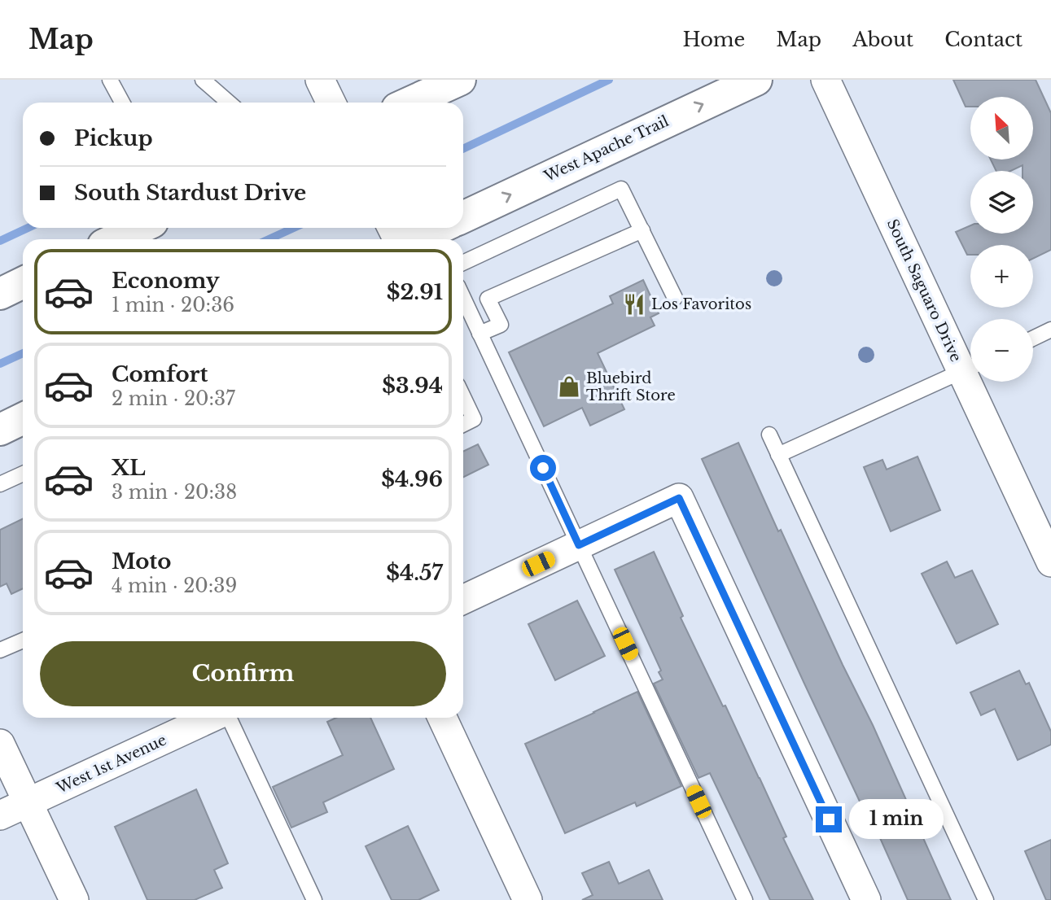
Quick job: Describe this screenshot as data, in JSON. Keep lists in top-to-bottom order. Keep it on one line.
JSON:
{"streets":{"main road":["West Apache Trail"],"street":["South Saguaro Drive","West 1st Avenue"]},"one_way":["West Apache Trail"],"places":{"restaurant":["Los Favoritos"],"shop":["Bluebird Thrift Store"]},"north":"top left","page":{"header":"Map","nav":["Home","Map","About","Contact"],"map_buttons":["+","−"],"banner":["Pickup","South Stardust Drive"],"list":[{"name":"Economy","note":"1 min · 20:36","value":"$2.91"},{"name":"Comfort","note":"2 min · 20:37","value":"$3.94"},{"name":"XL","note":"3 min · 20:38","value":"$4.96"},{"name":"Moto","note":"4 min · 20:39","value":"$4.57"}],"buttons":"Confirm","bubble":"1 min"}}
